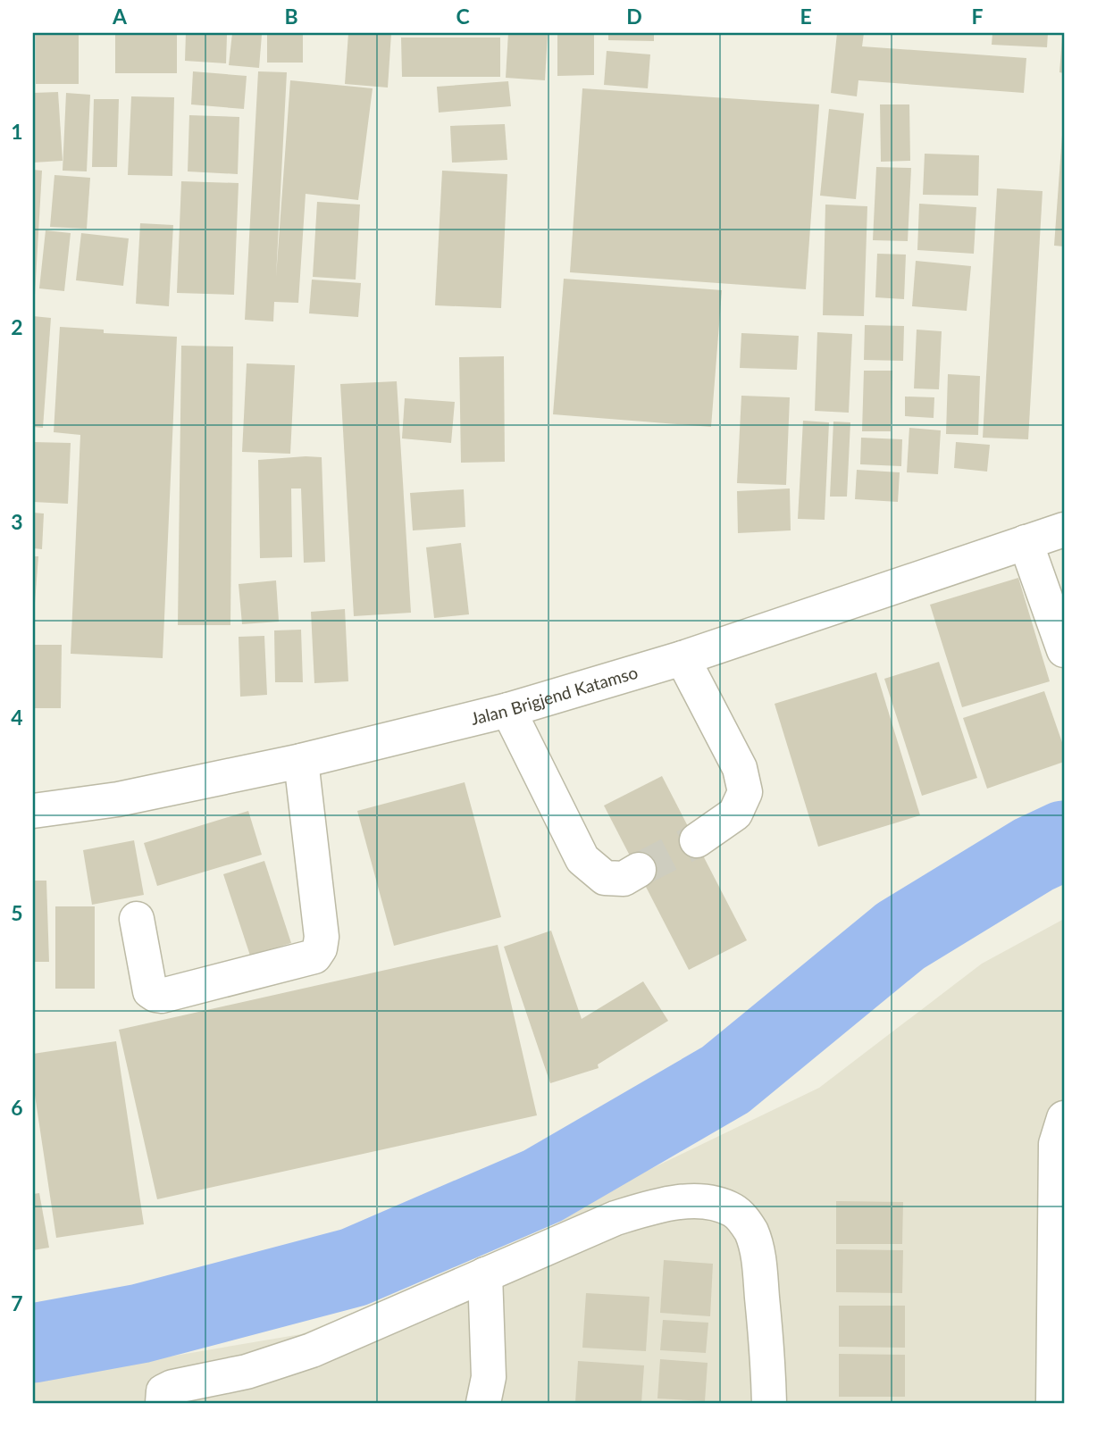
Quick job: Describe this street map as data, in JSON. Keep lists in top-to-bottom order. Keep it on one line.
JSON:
{"streets":{"street":["Jalan Brigjend Katamso"]},"grid":{"columns":["A","B","C","D","E","F"],"rows":["1","2","3","4","5","6","7"]}}
